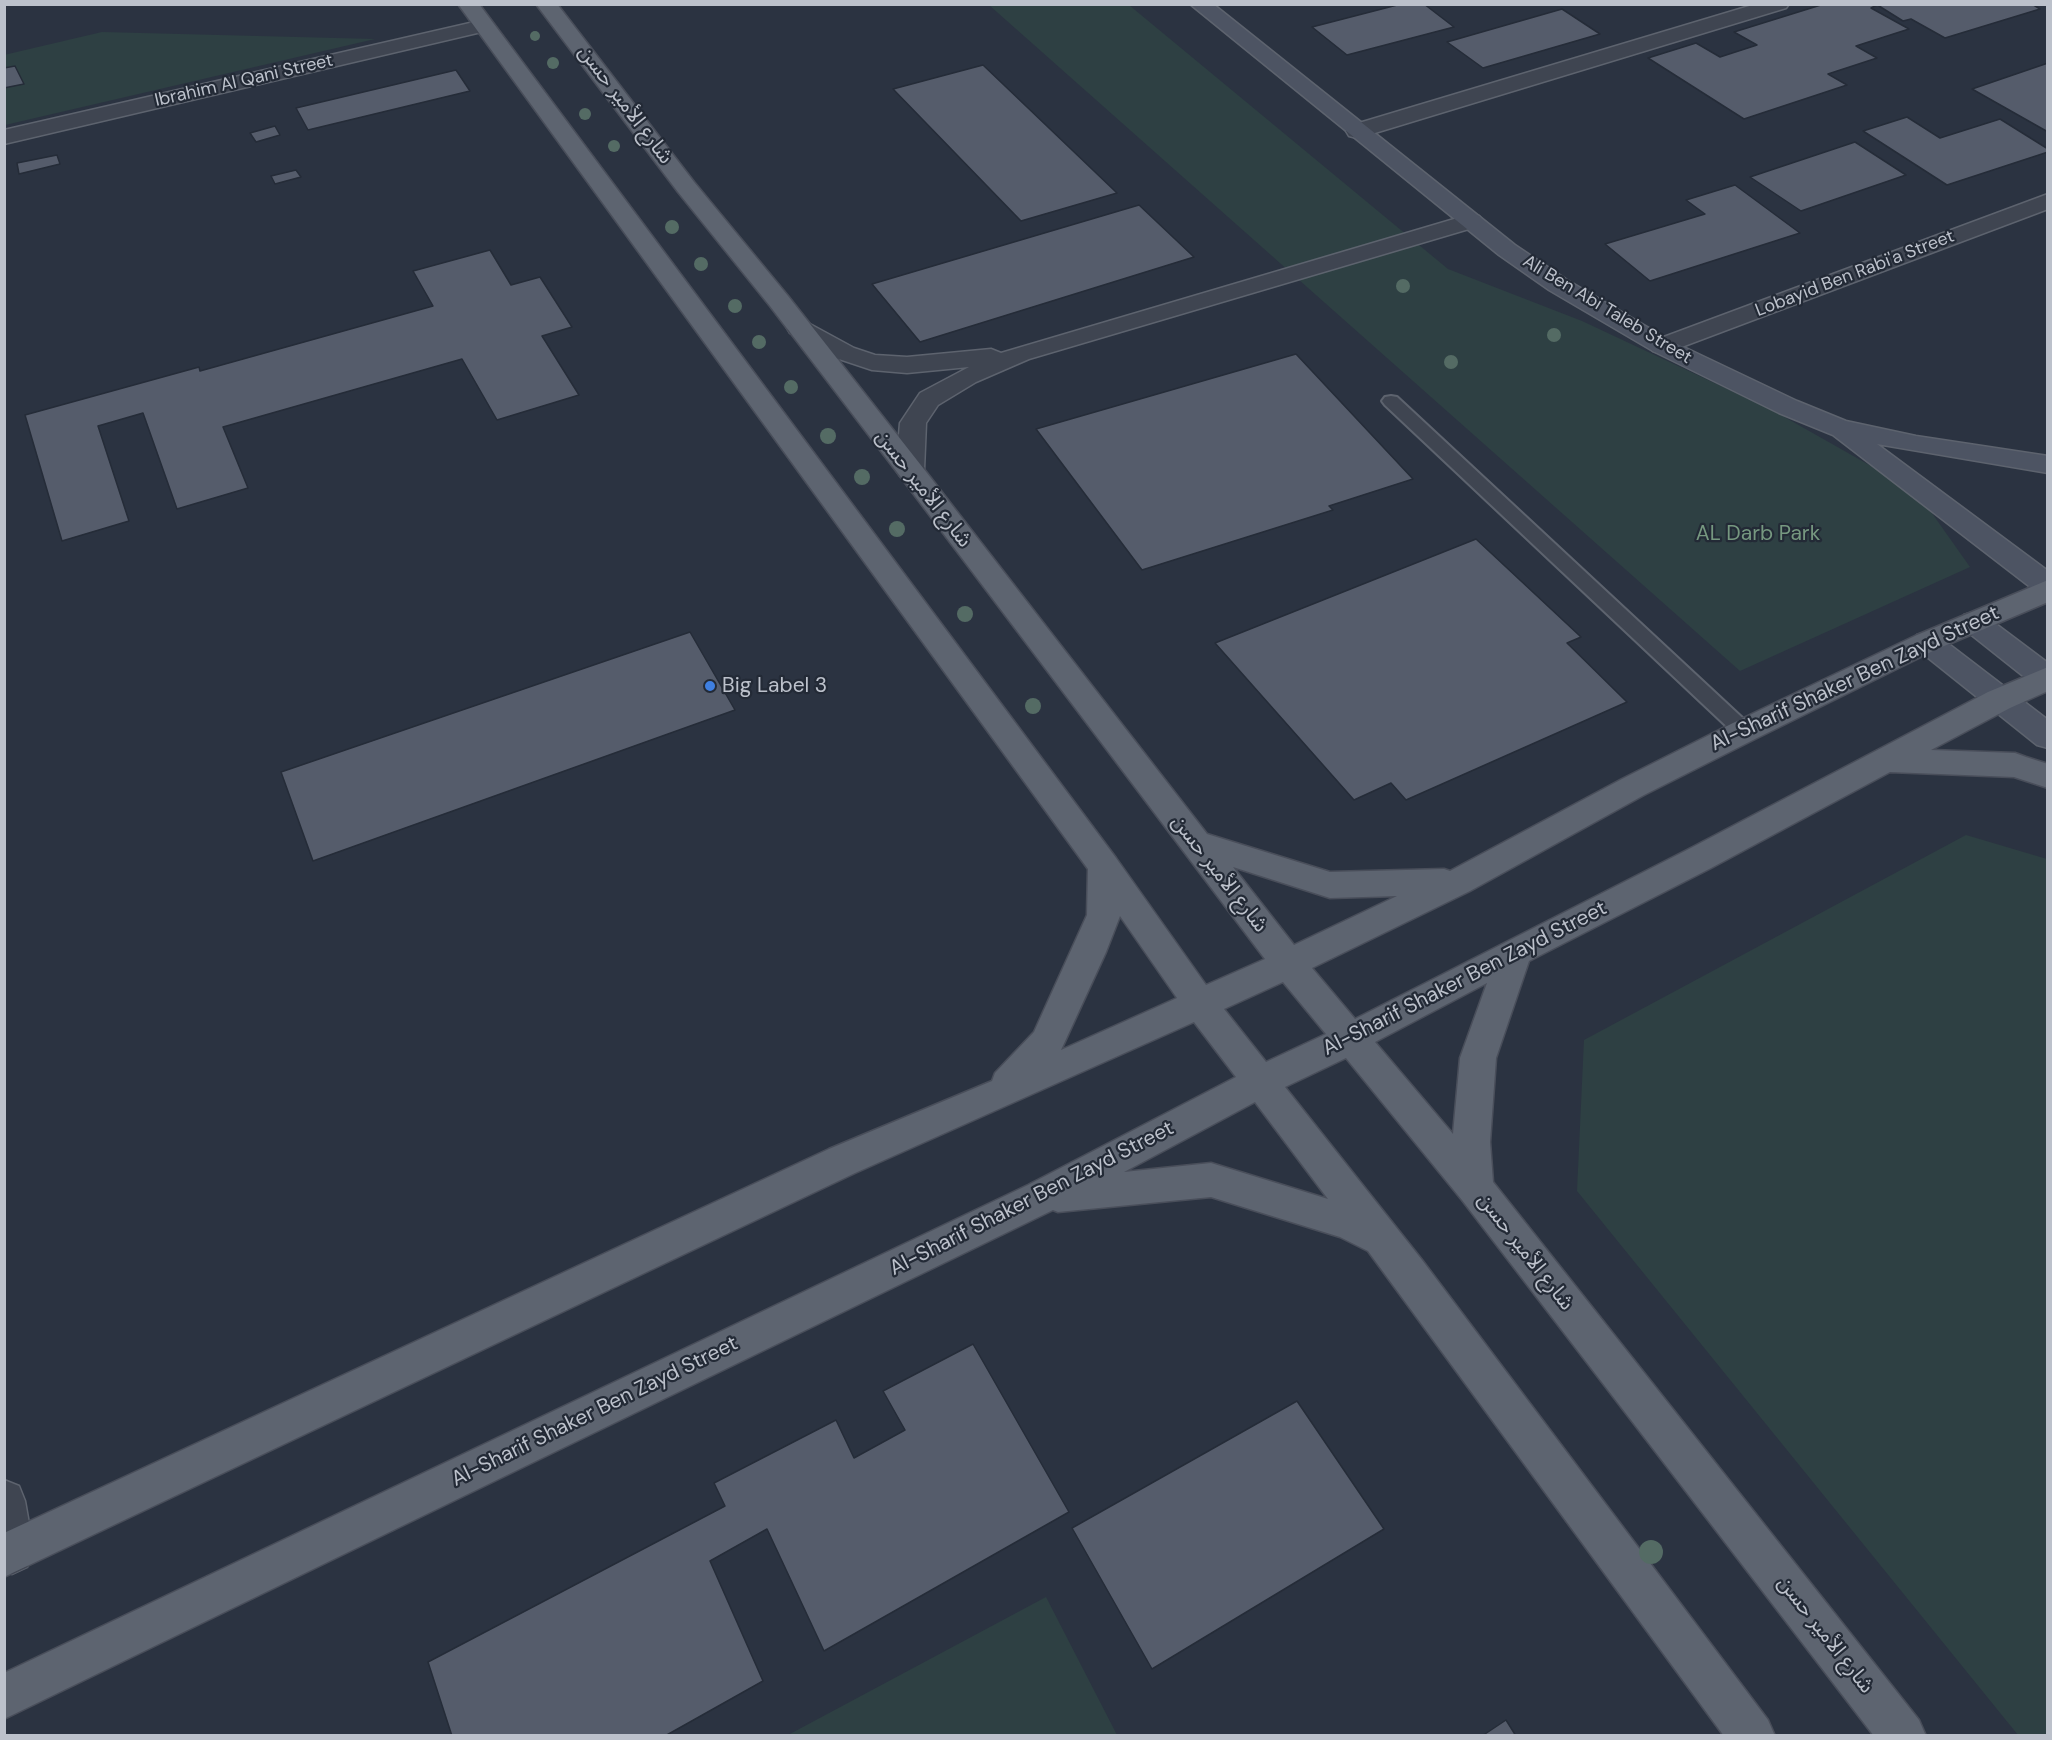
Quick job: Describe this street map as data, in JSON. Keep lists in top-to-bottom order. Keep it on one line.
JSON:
{"streets":{"main road":["شارع الأمير حسن","Ali Ben Abi Taleb Street","Al-Sharif Shaker Ben Zayd Street"],"street":["Ibrahim Al Qani Street","Lobayid Ben Rabi'a Street"]},"crossings":[["شارع الأمير حسن","Al-Sharif Shaker Ben Zayd Street"],["Lobayid Ben Rabi'a Street","Ali Ben Abi Taleb Street"]],"parks":["AL Darb Park"],"places":["Big Label 3"]}
